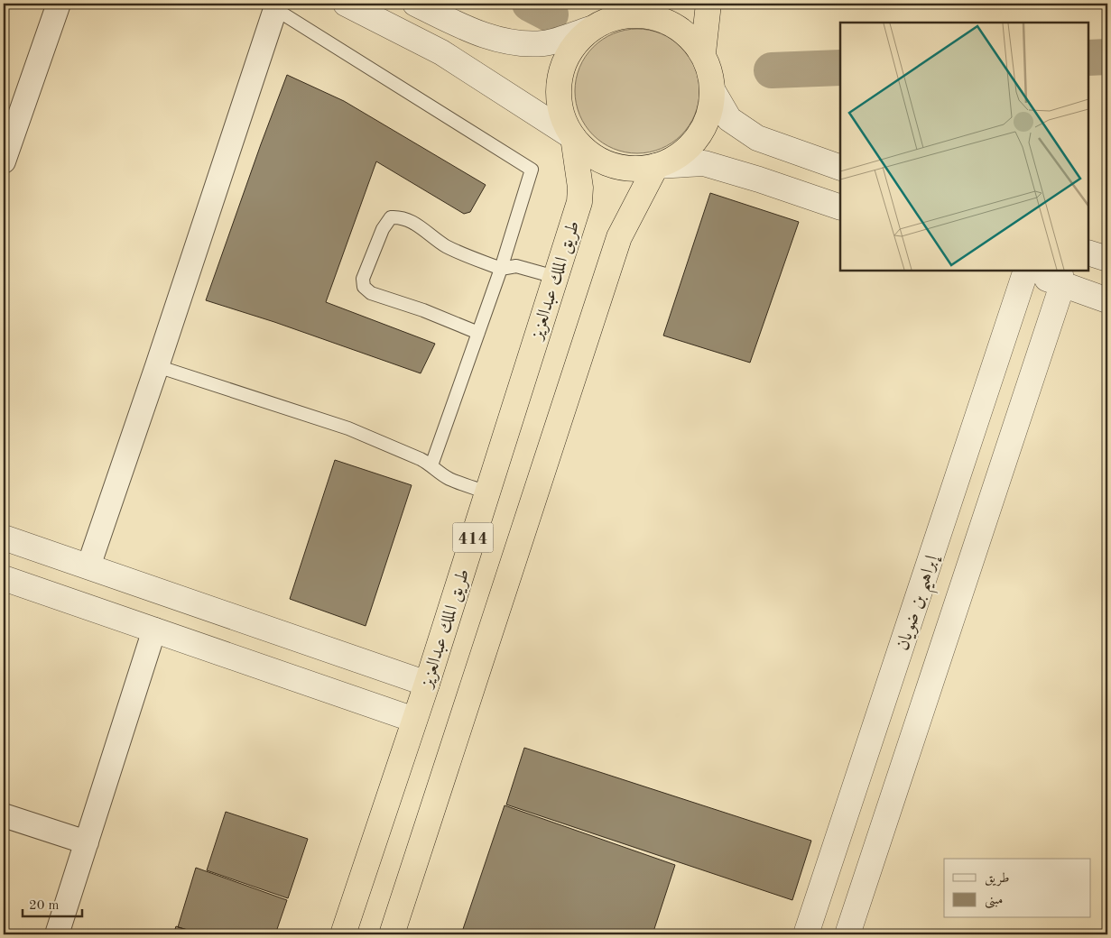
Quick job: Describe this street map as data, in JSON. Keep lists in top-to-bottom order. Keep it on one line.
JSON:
{"streets":{"highway":["طريق الملك عبدالعزيز","414"],"street":["إبراهيم بن ضويان"]},"crossings":[["طريق الملك عبدالعزيز","414"]],"legend":["طريق","مبنى"],"scale_bar":"20 m"}
